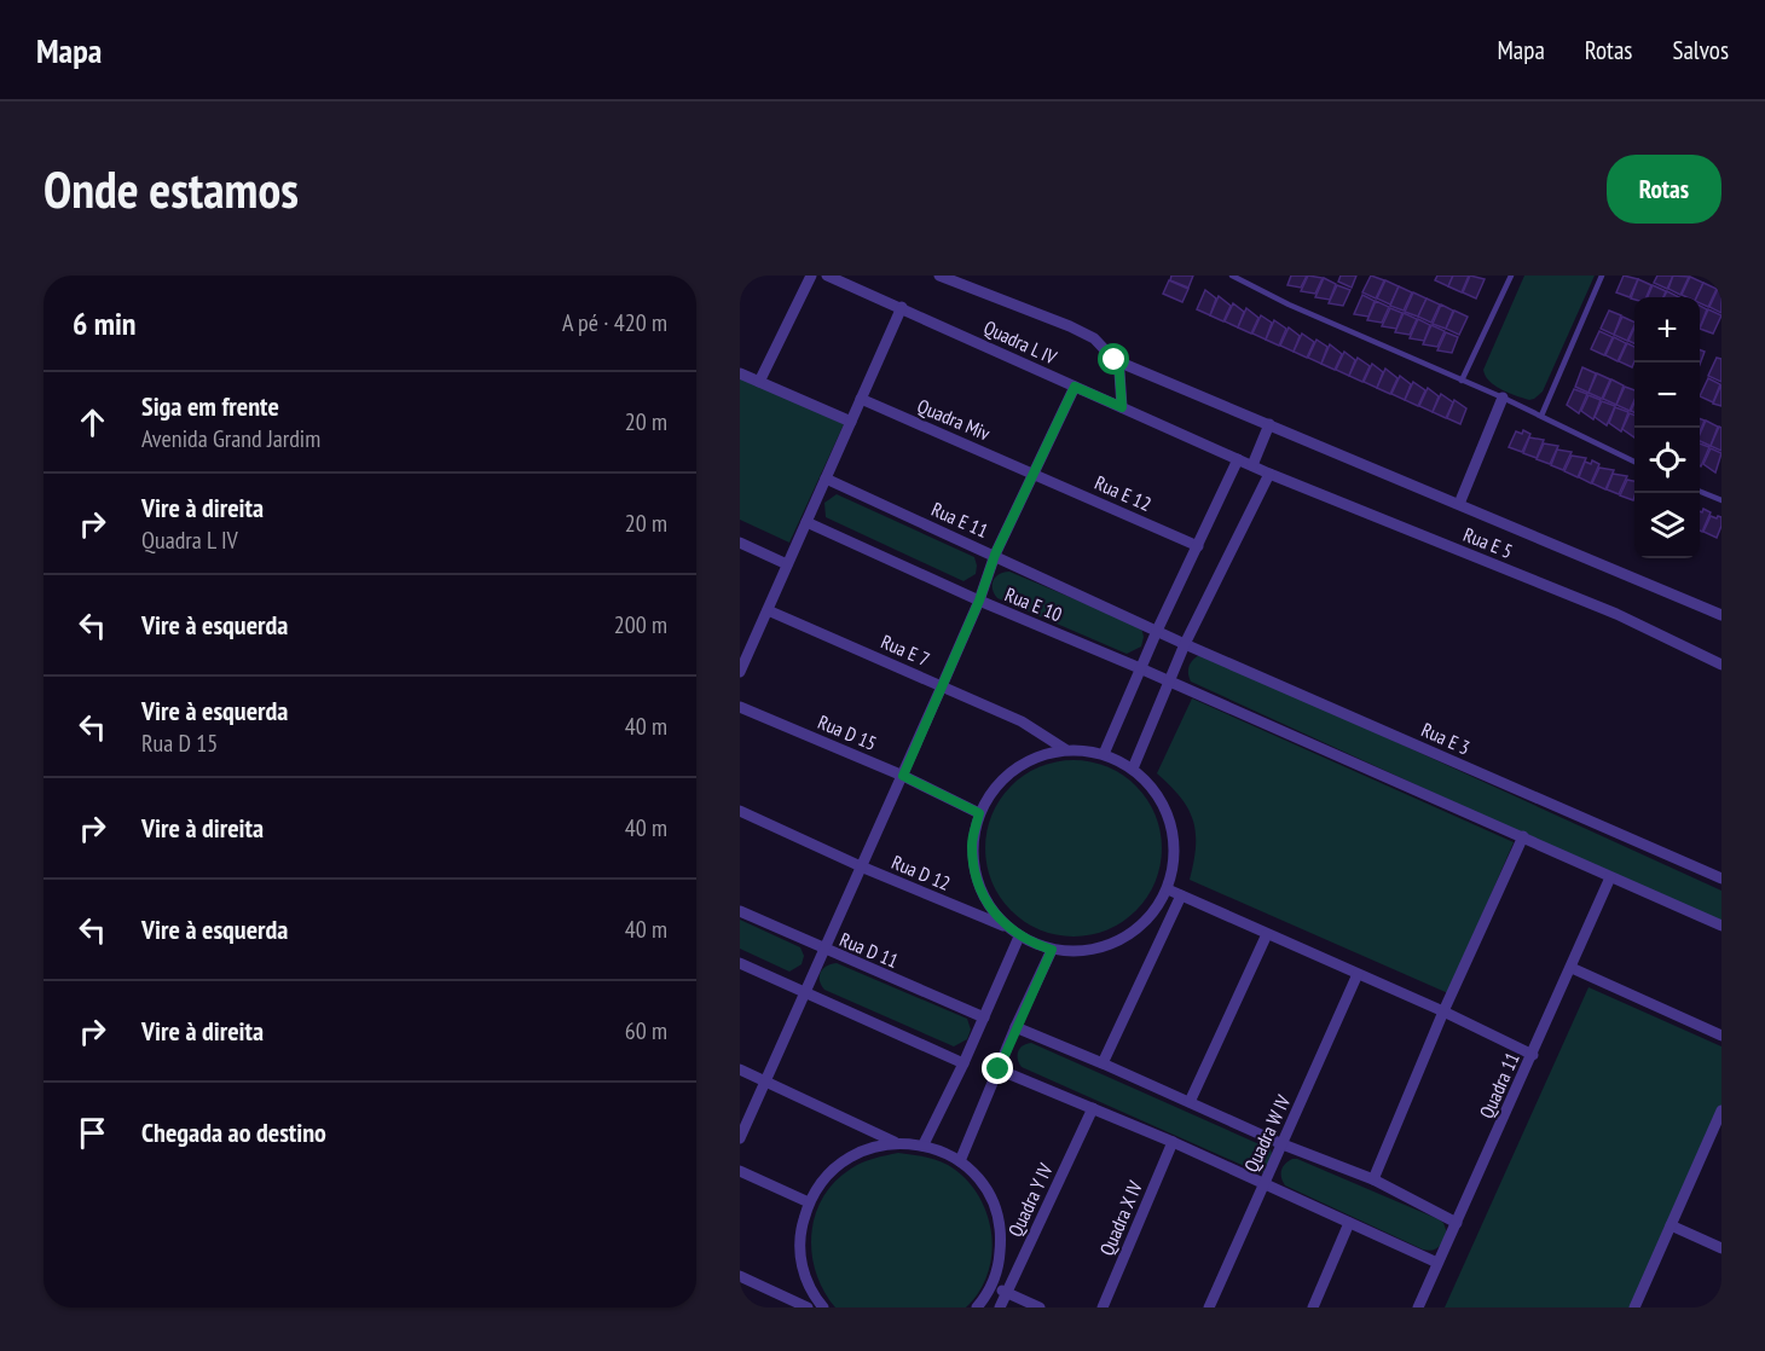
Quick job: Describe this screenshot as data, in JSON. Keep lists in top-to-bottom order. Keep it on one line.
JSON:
{"streets":{"street":["Quadra L IV","Quadra Miv","Rua E 12","Rua E 11","Rua E 5","Rua E 10","Rua E 7","Rua D 15","Rua E 3","Rua D 12","Rua D 11","Quadra 11","Quadra W IV","Quadra Y IV","Quadra X IV"]},"crossings":[["Quadra L IV","Rua E 5"],["Quadra Miv","Rua E 12"],["Rua E 11","Rua E 3"],["Rua E 10","Quadra 11"],["Rua E 7","Rua D 15"],["Rua E 7","Rua D 12"],["Rua D 15","Rua D 12"]],"page":{"header":"Mapa","nav":["Mapa","Rotas","Salvos"],"buttons":"Rotas","title":"Onde estamos","heading":["6 min","A pé · 420 m"],"map_buttons":["+","−"],"list":[["Siga em frente","Avenida Grand Jardim","20 m"],["Vire à direita","Quadra L IV","20 m"],["Vire à esquerda","200 m"],["Vire à esquerda","Rua D 15","40 m"],["Vire à direita","40 m"],["Vire à esquerda","40 m"],["Vire à direita","60 m"],"Chegada ao destino"]}}
